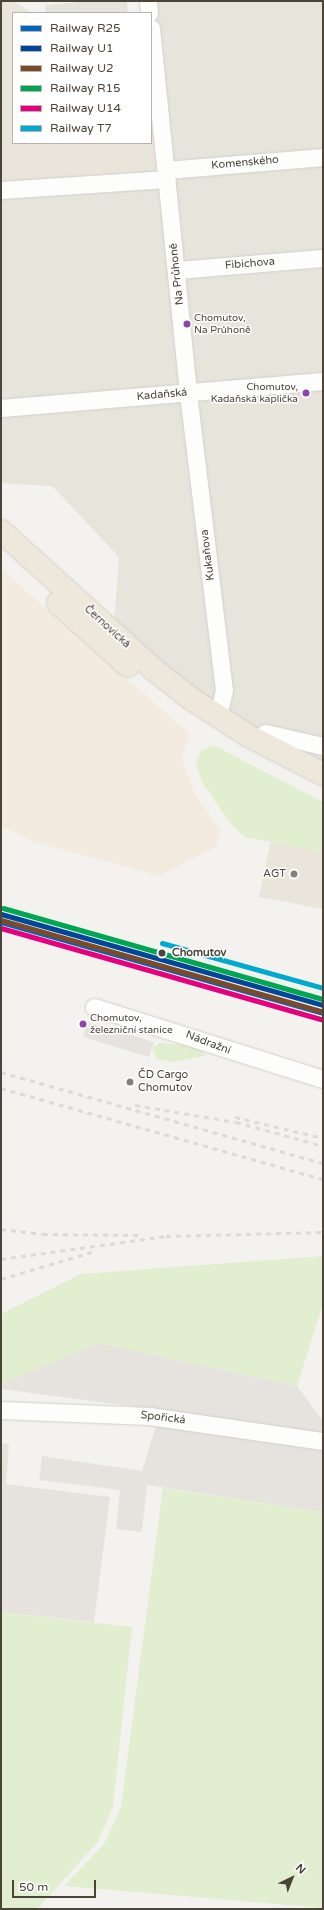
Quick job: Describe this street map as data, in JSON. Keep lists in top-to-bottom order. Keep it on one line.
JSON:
{"streets":{"highway":["Černovická"],"street":["Komenského","Fibichova","Na Průhoně","Kadaňská","Kukaňova","Nádražní","Spořická"]},"crossings":[["Komenského","Na Průhoně"],["Fibichova","Na Průhoně"],["Na Průhoně","Kadaňská"],["Na Průhoně","Kukaňova"],["Kadaňská","Kukaňova"],["Kukaňova","Černovická"]],"places":["Chomutov, Na Průhoně","Chomutov, Kadaňská kaplička","AGT","Chomutov","Chomutov, železniční stanice","ČD Cargo Chomutov"],"lines":["rail line R15","rail line U1","rail line U2","rail line R25","rail line U14","rail line T7"],"legend":["Railway R25","Railway U1","Railway U2","Railway R15","Railway U14","Railway T7"],"scale_bar":"50 m","north":"top right"}
